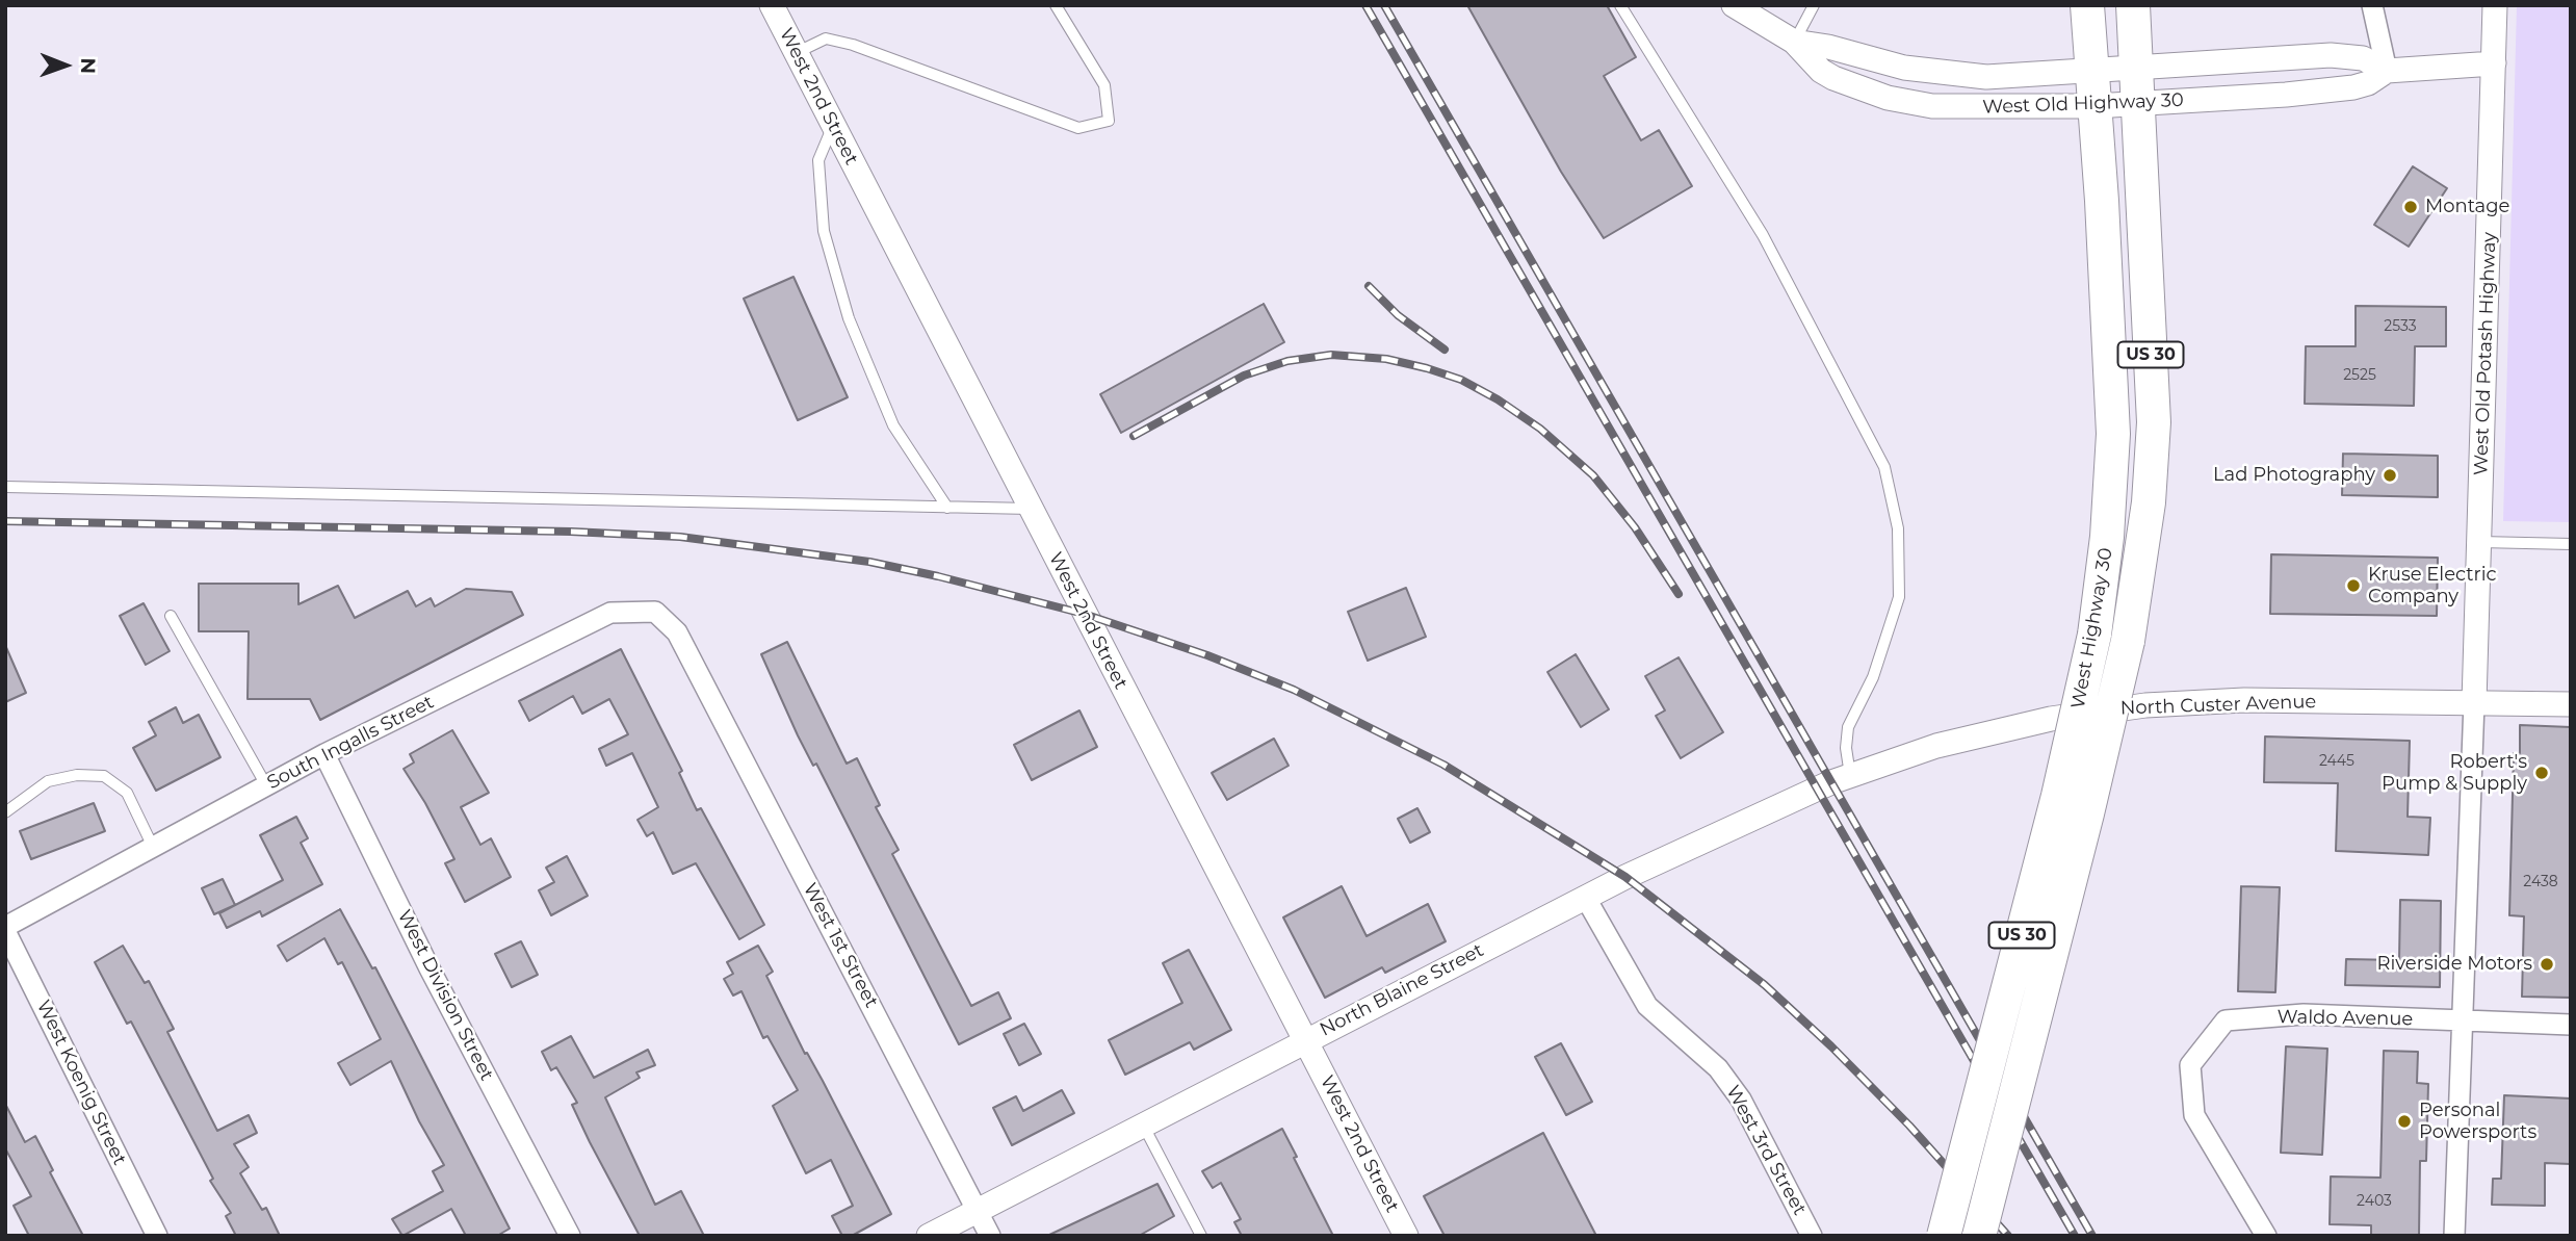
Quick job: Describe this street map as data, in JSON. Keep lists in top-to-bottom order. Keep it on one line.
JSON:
{"streets":{"highway":["US 30","West Highway 30"],"street":["West 2nd Street","West Old Highway 30","West Old Potash Highway","North Custer Avenue","South Ingalls Street","West 1st Street","North Blaine Street","West Division Street","Waldo Avenue","West Koenig Street","West 3rd Street"]},"crossings":[["West 2nd Street","North Blaine Street"],["West Old Highway 30","West Old Potash Highway"],["West Old Highway 30","West Highway 30"],["West Old Potash Highway","North Custer Avenue"],["North Custer Avenue","North Blaine Street"],["South Ingalls Street","West 1st Street"],["South Ingalls Street","West Division Street"],["South Ingalls Street","West Koenig Street"],["West 1st Street","North Blaine Street"],["North Blaine Street","West 3rd Street"]],"places":["Montage","Lad Photography","Kruse Electric Company","Robert's Pump & Supply","Riverside Motors","Personal Powersports"],"house_numbers":["2533","2525","2445","2438","2403"],"north":"right"}
